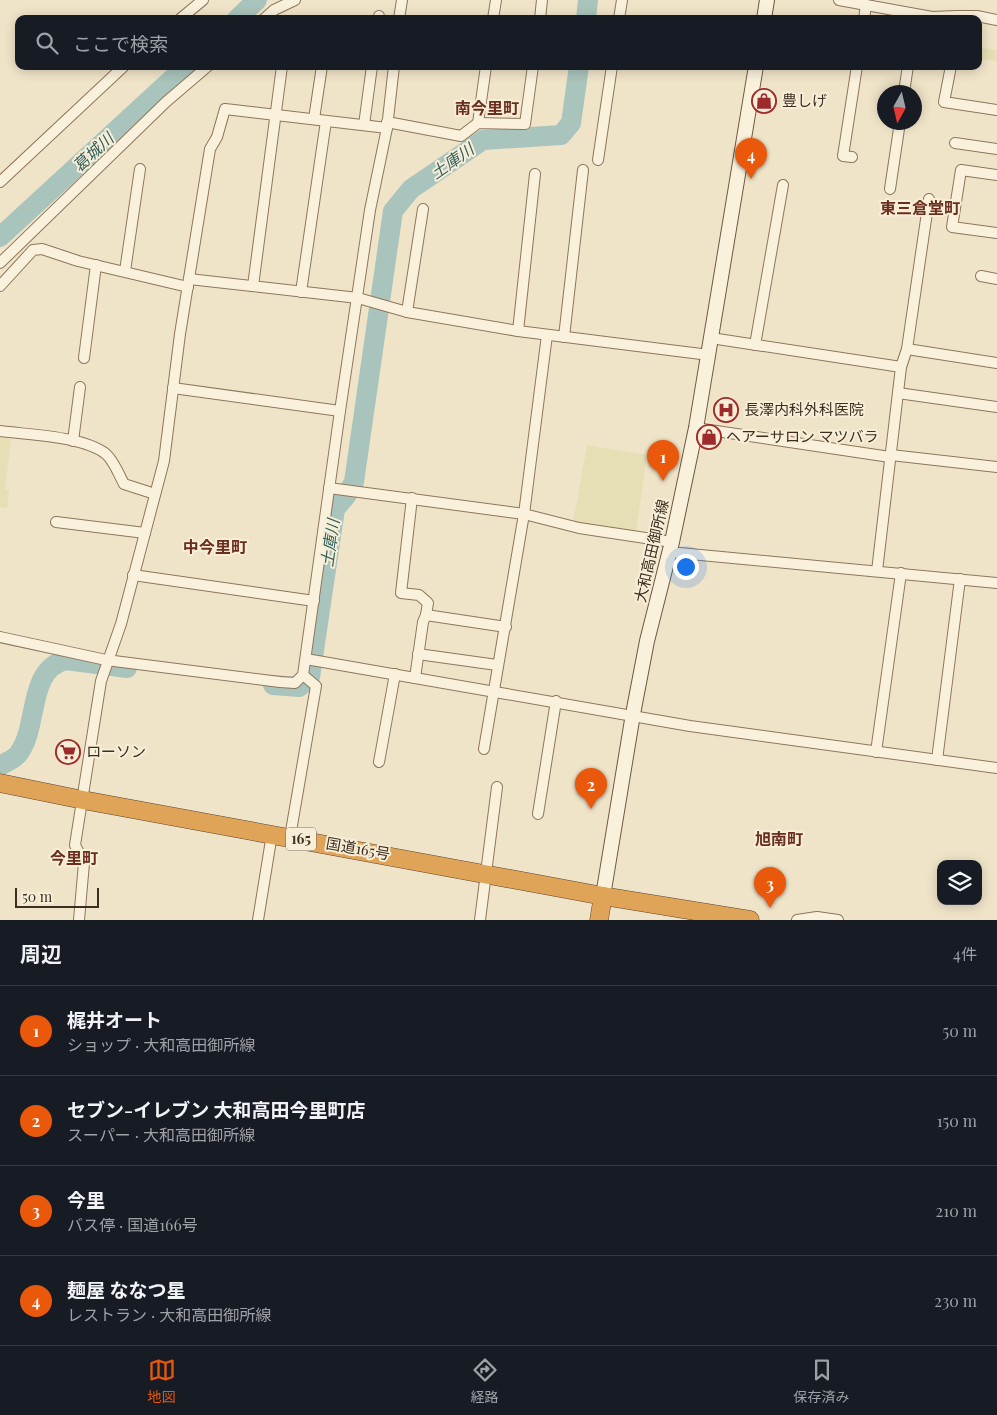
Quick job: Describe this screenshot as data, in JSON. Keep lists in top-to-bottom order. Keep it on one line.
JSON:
{"streets":{"highway":["165","国道165号"],"main road":["大和高田御所線"]},"crossings":[["大和高田御所線","国道165号"]],"districts":["南今里町","東三倉堂町","中今里町","旭南町","今里町"],"water":["葛城川","土庫川"],"places":{"shop":["豊しげ","ヘアーサロン マツバラ"],"hospital":["長澤内科外科医院"],"supermarket":["ローソン"]},"scale_bar":"50 m","north":"bottom","page":{"search":"ここで検索","pins":["4","1","2","3"],"scale":"50 m","heading":["周辺","4件"],"list":[{"mark":"1","name":"梶井オート","note":"ショップ · 大和高田御所線","value":"50 m"},{"mark":"2","name":"セブン-イレブン 大和高田今里町店","note":"スーパー · 大和高田御所線","value":"150 m"},{"mark":"3","name":"今里","note":"バス停 · 国道166号","value":"210 m"},{"mark":"4","name":"麺屋 ななつ星","note":"レストラン · 大和高田御所線","value":"230 m"}],"nav":["地図","経路","保存済み"]}}
